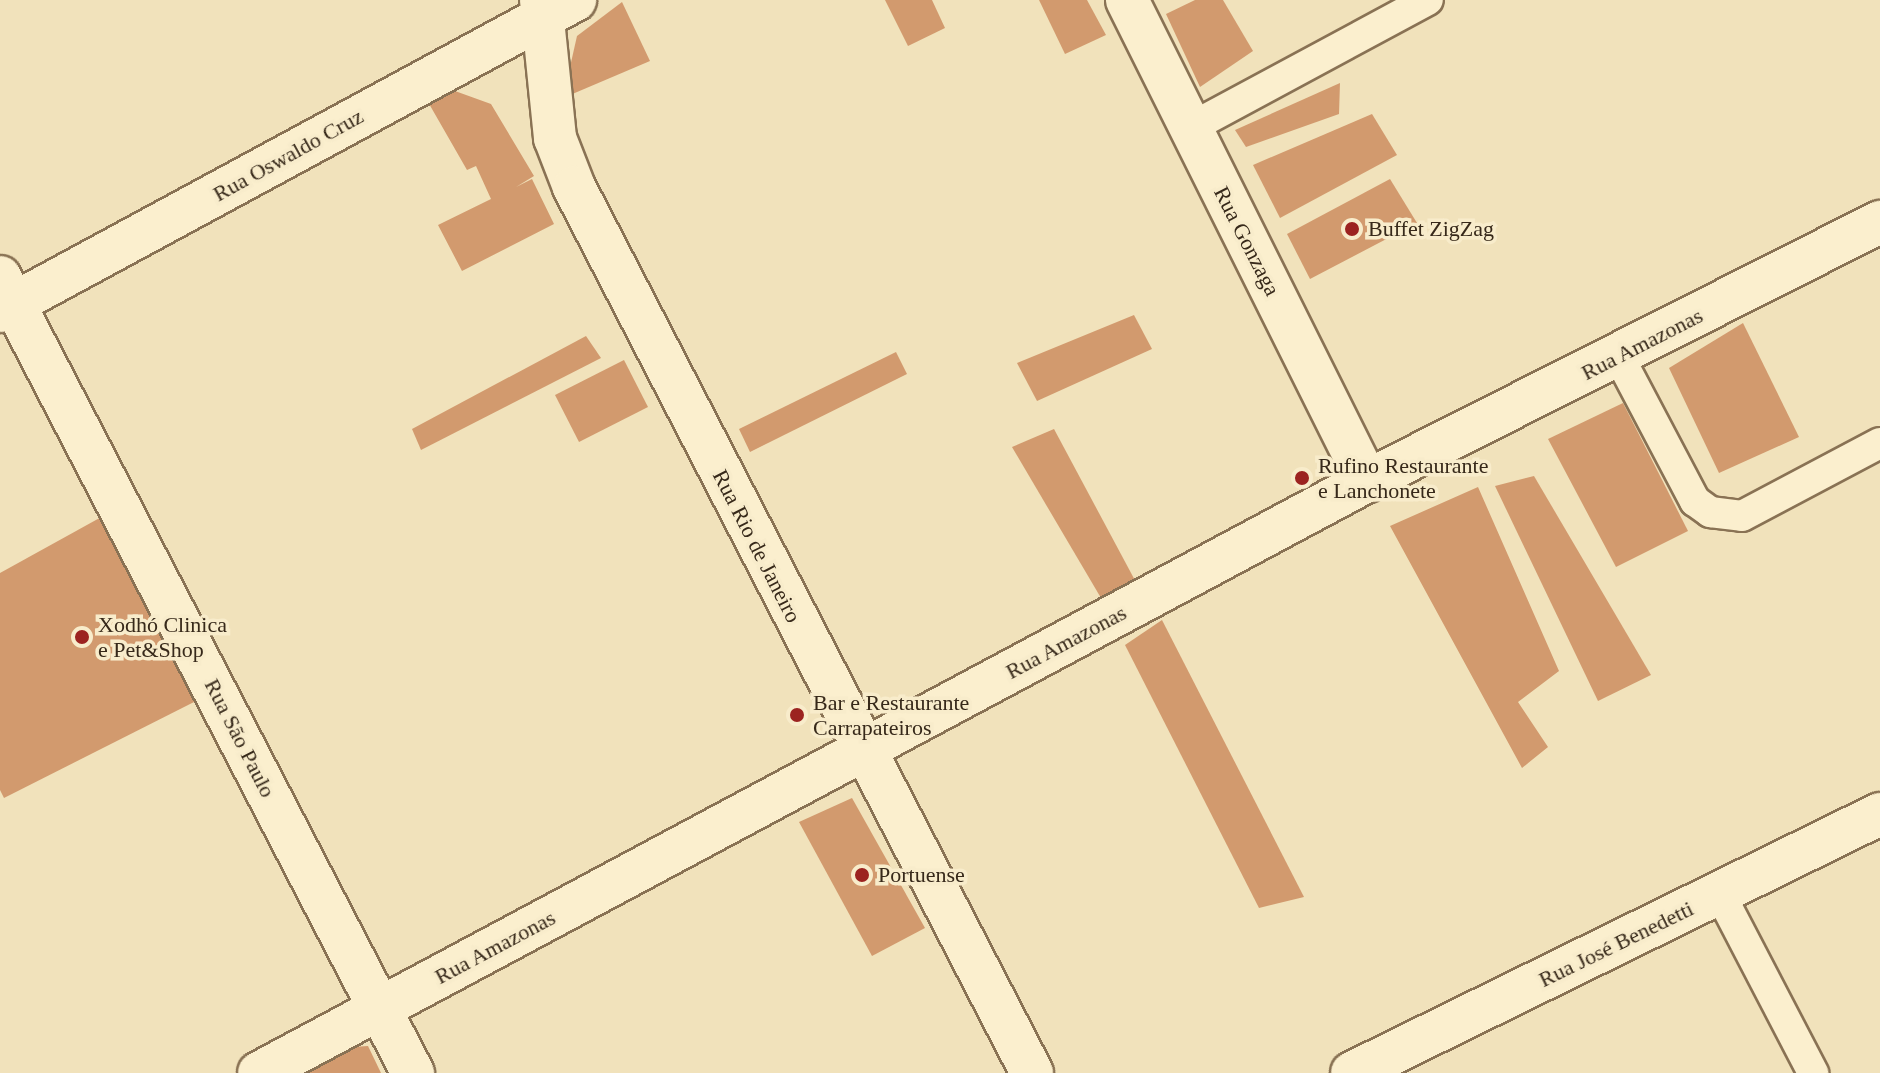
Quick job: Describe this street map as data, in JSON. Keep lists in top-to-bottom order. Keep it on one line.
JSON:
{"streets":{"street":["Rua Oswaldo Cruz","Rua Gonzaga","Rua Amazonas","Rua Rio de Janeiro","Rua São Paulo","Rua José Benedetti"]},"crossings":[["Rua Oswaldo Cruz","Rua Rio de Janeiro"],["Rua Oswaldo Cruz","Rua São Paulo"],["Rua Gonzaga","Rua Amazonas"],["Rua Amazonas","Rua Rio de Janeiro"],["Rua Amazonas","Rua São Paulo"]],"places":["Buffet ZigZag","Rufino Restaurante e Lanchonete","Xodhó Clinica e Pet&Shop","Bar e Restaurante Carrapateiros","Portuense"]}
